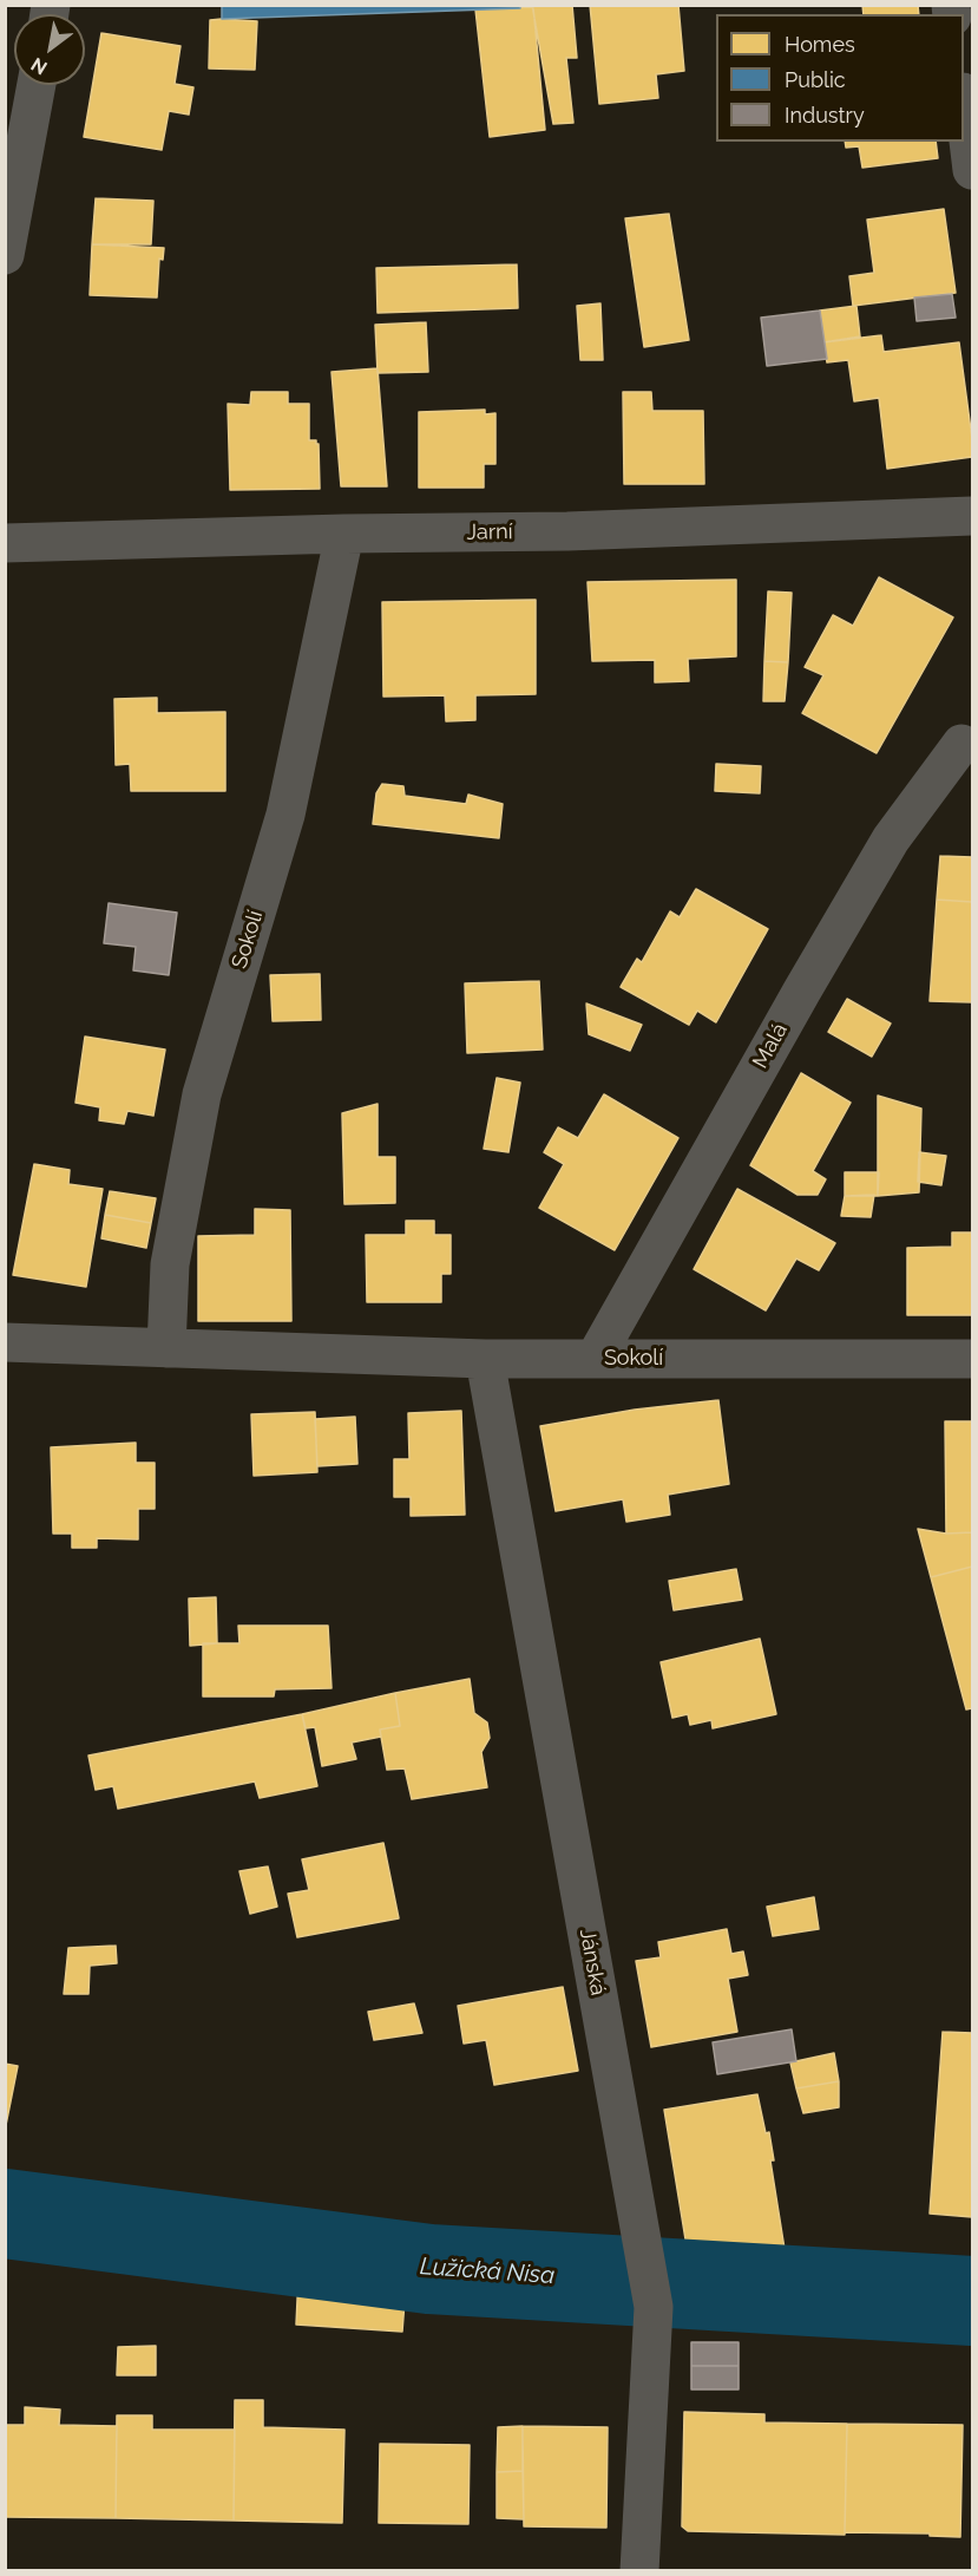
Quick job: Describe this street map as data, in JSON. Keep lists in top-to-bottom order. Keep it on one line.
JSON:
{"streets":{"street":["Jarní","Sokolí","Malá","Jánská"]},"crossings":[["Jarní","Sokolí"],["Sokolí","Malá"],["Sokolí","Jánská"]],"water":["Lužická Nisa"],"legend":["Homes","Public","Industry"],"north":"bottom left"}
